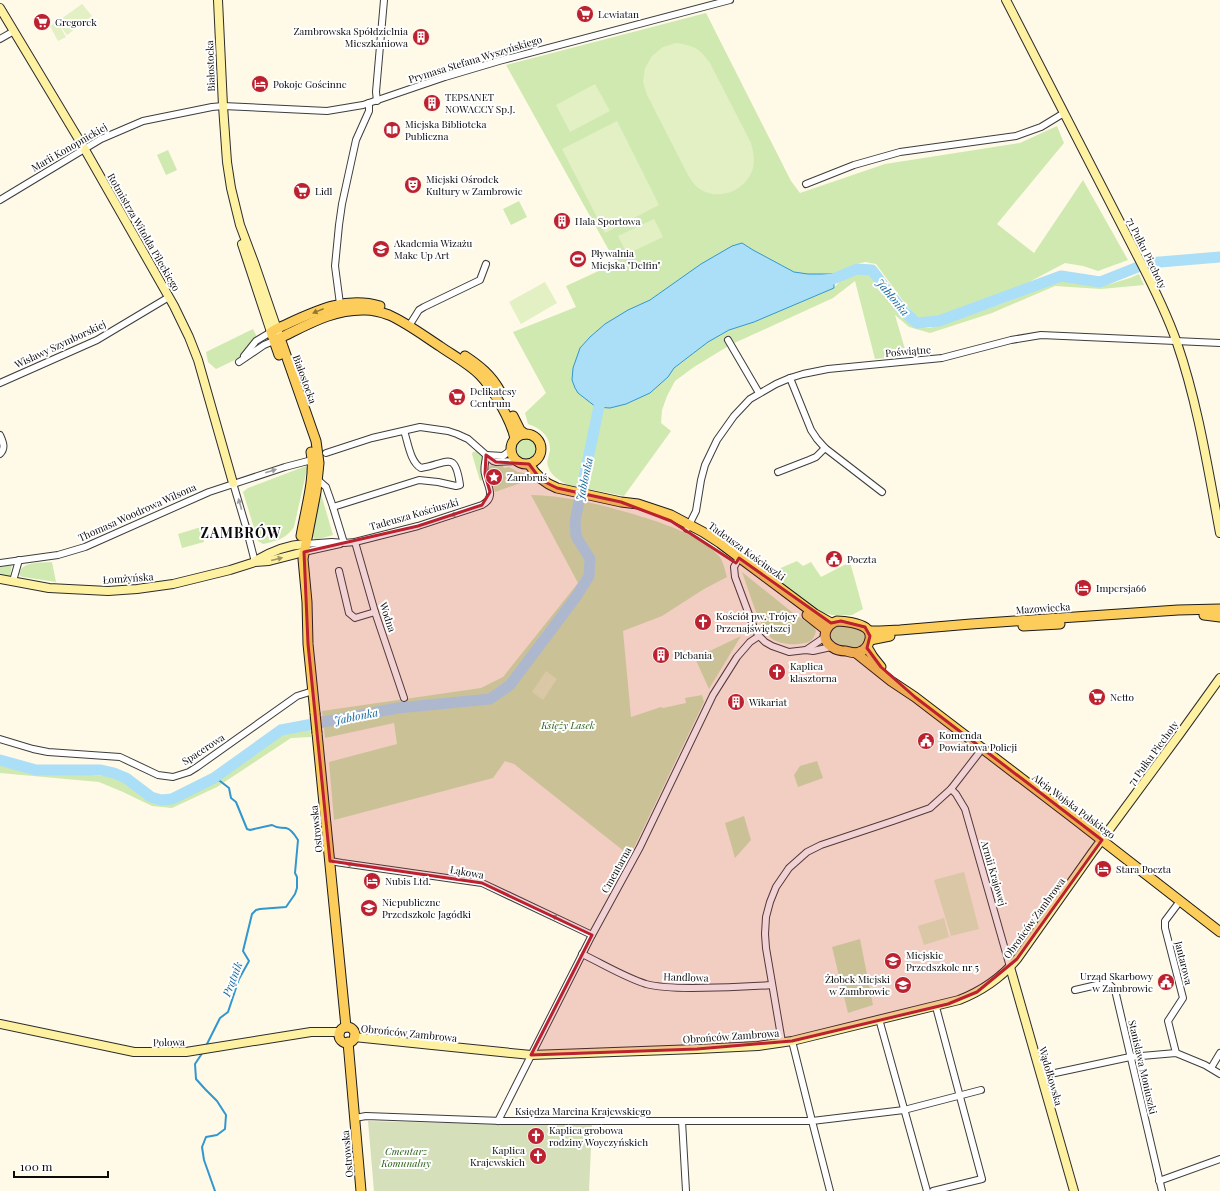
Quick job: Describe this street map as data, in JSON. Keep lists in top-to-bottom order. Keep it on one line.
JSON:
{"streets":{"main road":["Białostocka","Tadeusza Kościuszki","Mazowiecka","Aleja Wojska Polskiego","Ostrowska"],"street":["Prymasa Stefana Wyszyńskiego","Marii Konopnickiej","Rotmistrza Witolda Pileckiego","71 Pułku Piechoty","Wisławy Szymborskiej","Poświątne","Thomasa Woodrowa Wilsona","Łomżyńska","Wodna","Spacerowa","Cmentarna","Łąkowa","Armii Krajowej","Obrońców Zambrowa","Jantarowa","Handlowa","Polowa","Stanisława Moniuszki","Wądołkowska","Księdza Marcina Krajewskiego"]},"crossings":[["Prymasa Stefana Wyszyńskiego","Białostocka"],["Prymasa Stefana Wyszyńskiego","Marii Konopnickiej"],["Białostocka","Marii Konopnickiej"],["Białostocka","Thomasa Woodrowa Wilsona"],["Białostocka","Tadeusza Kościuszki"],["Białostocka","Łomżyńska"],["Białostocka","Ostrowska"],["Marii Konopnickiej","Rotmistrza Witolda Pileckiego"],["Rotmistrza Witolda Pileckiego","Wisławy Szymborskiej"],["Rotmistrza Witolda Pileckiego","Thomasa Woodrowa Wilsona"],["71 Pułku Piechoty","Poświątne"],["71 Pułku Piechoty","Aleja Wojska Polskiego"],["71 Pułku Piechoty","Obrońców Zambrowa"],["Poświątne","Tadeusza Kościuszki"],["Tadeusza Kościuszki","Łomżyńska"],["Tadeusza Kościuszki","Mazowiecka"],["Tadeusza Kościuszki","Wodna"],["Tadeusza Kościuszki","Aleja Wojska Polskiego"],["Tadeusza Kościuszki","Ostrowska"],["Łomżyńska","Ostrowska"],["Mazowiecka","Aleja Wojska Polskiego"],["Spacerowa","Ostrowska"],["Aleja Wojska Polskiego","Obrońców Zambrowa"],["Aleja Wojska Polskiego","Jantarowa"],["Ostrowska","Łąkowa"],["Ostrowska","Obrońców Zambrowa"],["Ostrowska","Polowa"],["Ostrowska","Księdza Marcina Krajewskiego"],["Cmentarna","Łąkowa"],["Cmentarna","Obrońców Zambrowa"],["Cmentarna","Handlowa"],["Cmentarna","Księdza Marcina Krajewskiego"],["Armii Krajowej","Obrońców Zambrowa"],["Armii Krajowej","Wądołkowska"],["Obrońców Zambrowa","Wądołkowska"]],"one_way":["Łąkowa"],"districts":["ZAMBRÓW"],"water":["Jabłonka","Prątnik"],"parks":["Księży Lasek","Cmentarz Komunalny"],"places":{"supermarket":["Lewiatan","Gregorek","Lidl","Delikatesy Centrum","Netto"],"building":["Zambrowska Spółdzielnia Mieszkaniowa","TEPSANET NOWACCY Sp.J.","Hala Sportowa","Plebania","Wikariat"],"hotel":["Pokoje Gościnne","Impersja66","Stara Poczta","Nubis Ltd."],"library":["Miejska Biblioteka Publiczna"],"theatre":["Miejski Ośrodek Kultury w Zambrowie"],"school or university":["Akademia Wizażu Make Up Art","Niepubliczne Przedszkole Jagódki","Miejskie Przedszkole nr 5","Żłobek Miejski w Zambrowie"],"sports":["Pływalnia Miejska \"Delfin\""],"place":["Zambruś"],"public building":["Poczta","Komenda Powiatowa Policji","Urząd Skarbowy w Zambrowie"],"church":["Kościół pw. Trójcy Przenajświętszej","Kaplica klasztorna","Kaplica grobowa rodziny Woyczyńskich","Kaplica Krajewskich"]},"scale_bar":"100 m"}
